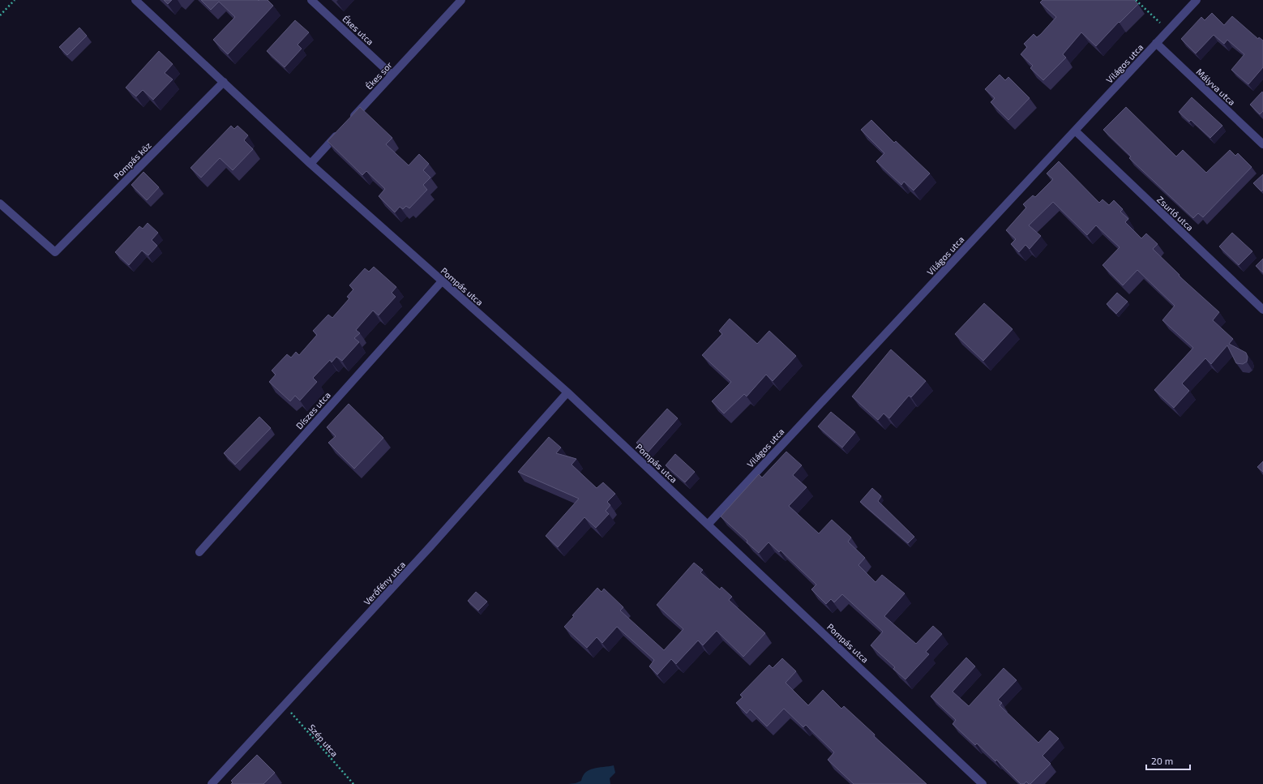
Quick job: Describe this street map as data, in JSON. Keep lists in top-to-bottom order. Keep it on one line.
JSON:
{"streets":{"street":["Ékes utca","Világos utca","Ékes sor","Mályva utca","Pompás köz","Zsurló utca","Pompás utca","Díszes utca","Verőfény utca"],"path":["Szép utca"]},"crossings":[["Ékes utca","Ékes sor"],["Világos utca","Mályva utca"],["Világos utca","Zsurló utca"],["Világos utca","Pompás utca"],["Pompás köz","Pompás utca"],["Pompás utca","Díszes utca"],["Pompás utca","Verőfény utca"],["Verőfény utca","Szép utca"]],"scale_bar":"20 m"}
